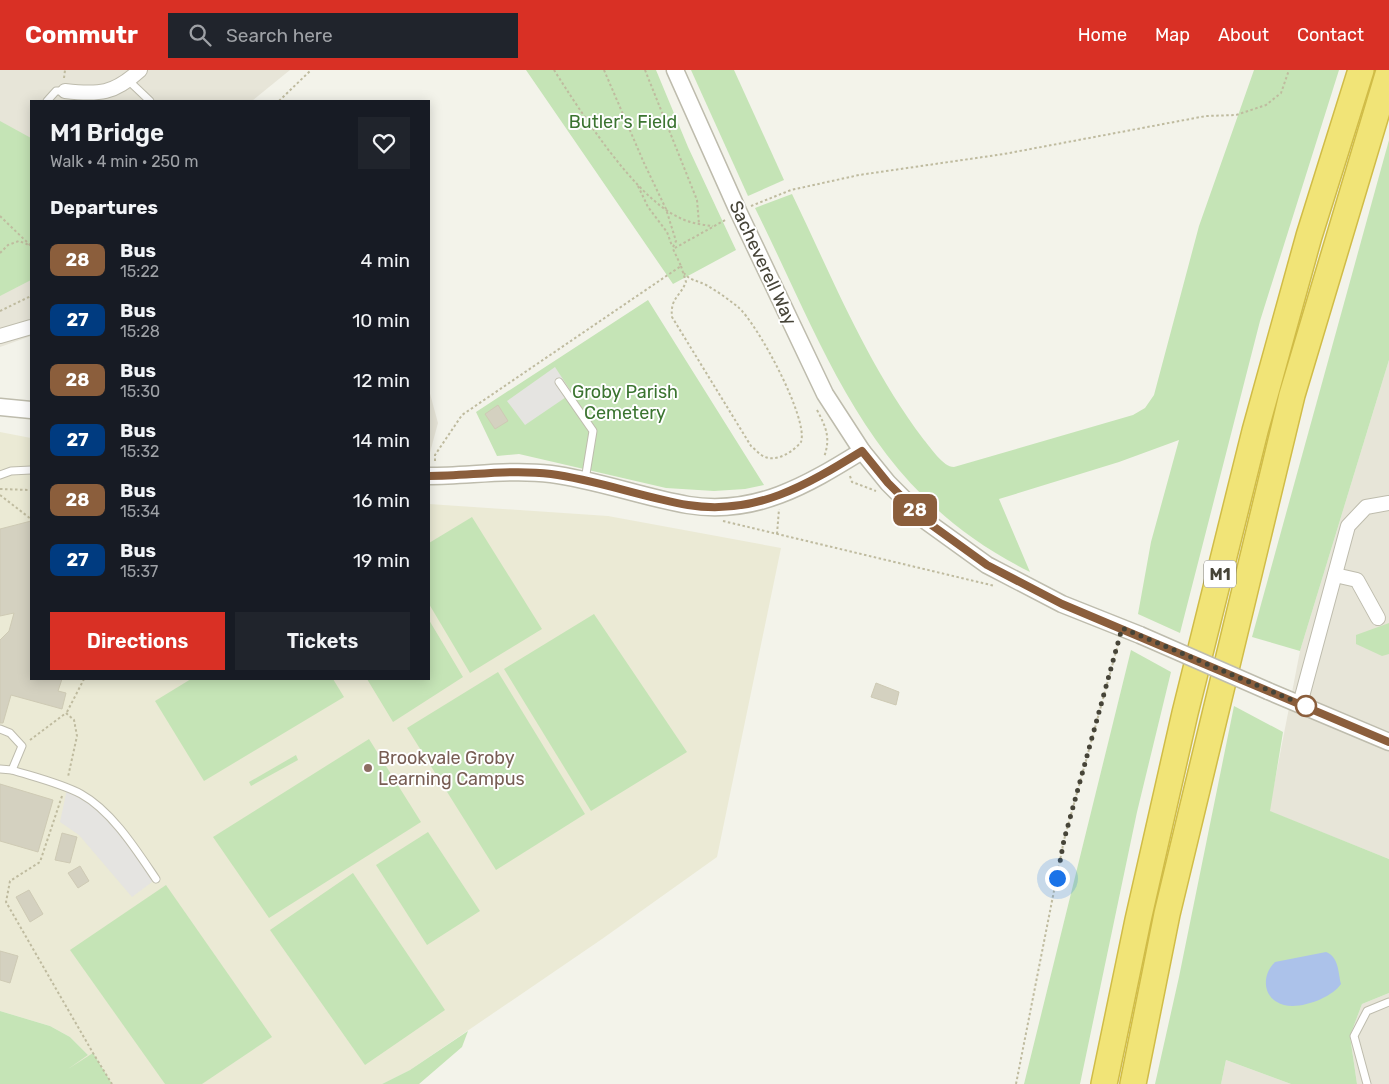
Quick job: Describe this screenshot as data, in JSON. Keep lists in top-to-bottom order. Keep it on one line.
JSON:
{"streets":{"highway":["M1"],"street":["Sacheverell Way"]},"parks":["Butler's Field","Groby Parish Cemetery"],"places":["Brookvale Groby Learning Campus"],"lines":["bus line 28"],"page":{"header":"Commutr","search":"Search here","nav":["Home","Map","About","Contact"],"on_map":"28","heading":[["M1 Bridge","Walk · 4 min · 250 m"],"Departures"],"list":[{"mark":"28","name":"Bus","note":"15:22","value":"4 min"},{"mark":"27","name":"Bus","note":"15:28","value":"10 min"},{"mark":"28","name":"Bus","note":"15:30","value":"12 min"},{"mark":"27","name":"Bus","note":"15:32","value":"14 min"},{"mark":"28","name":"Bus","note":"15:34","value":"16 min"},{"mark":"27","name":"Bus","note":"15:37","value":"19 min"}],"buttons":["Directions","Tickets"]}}
